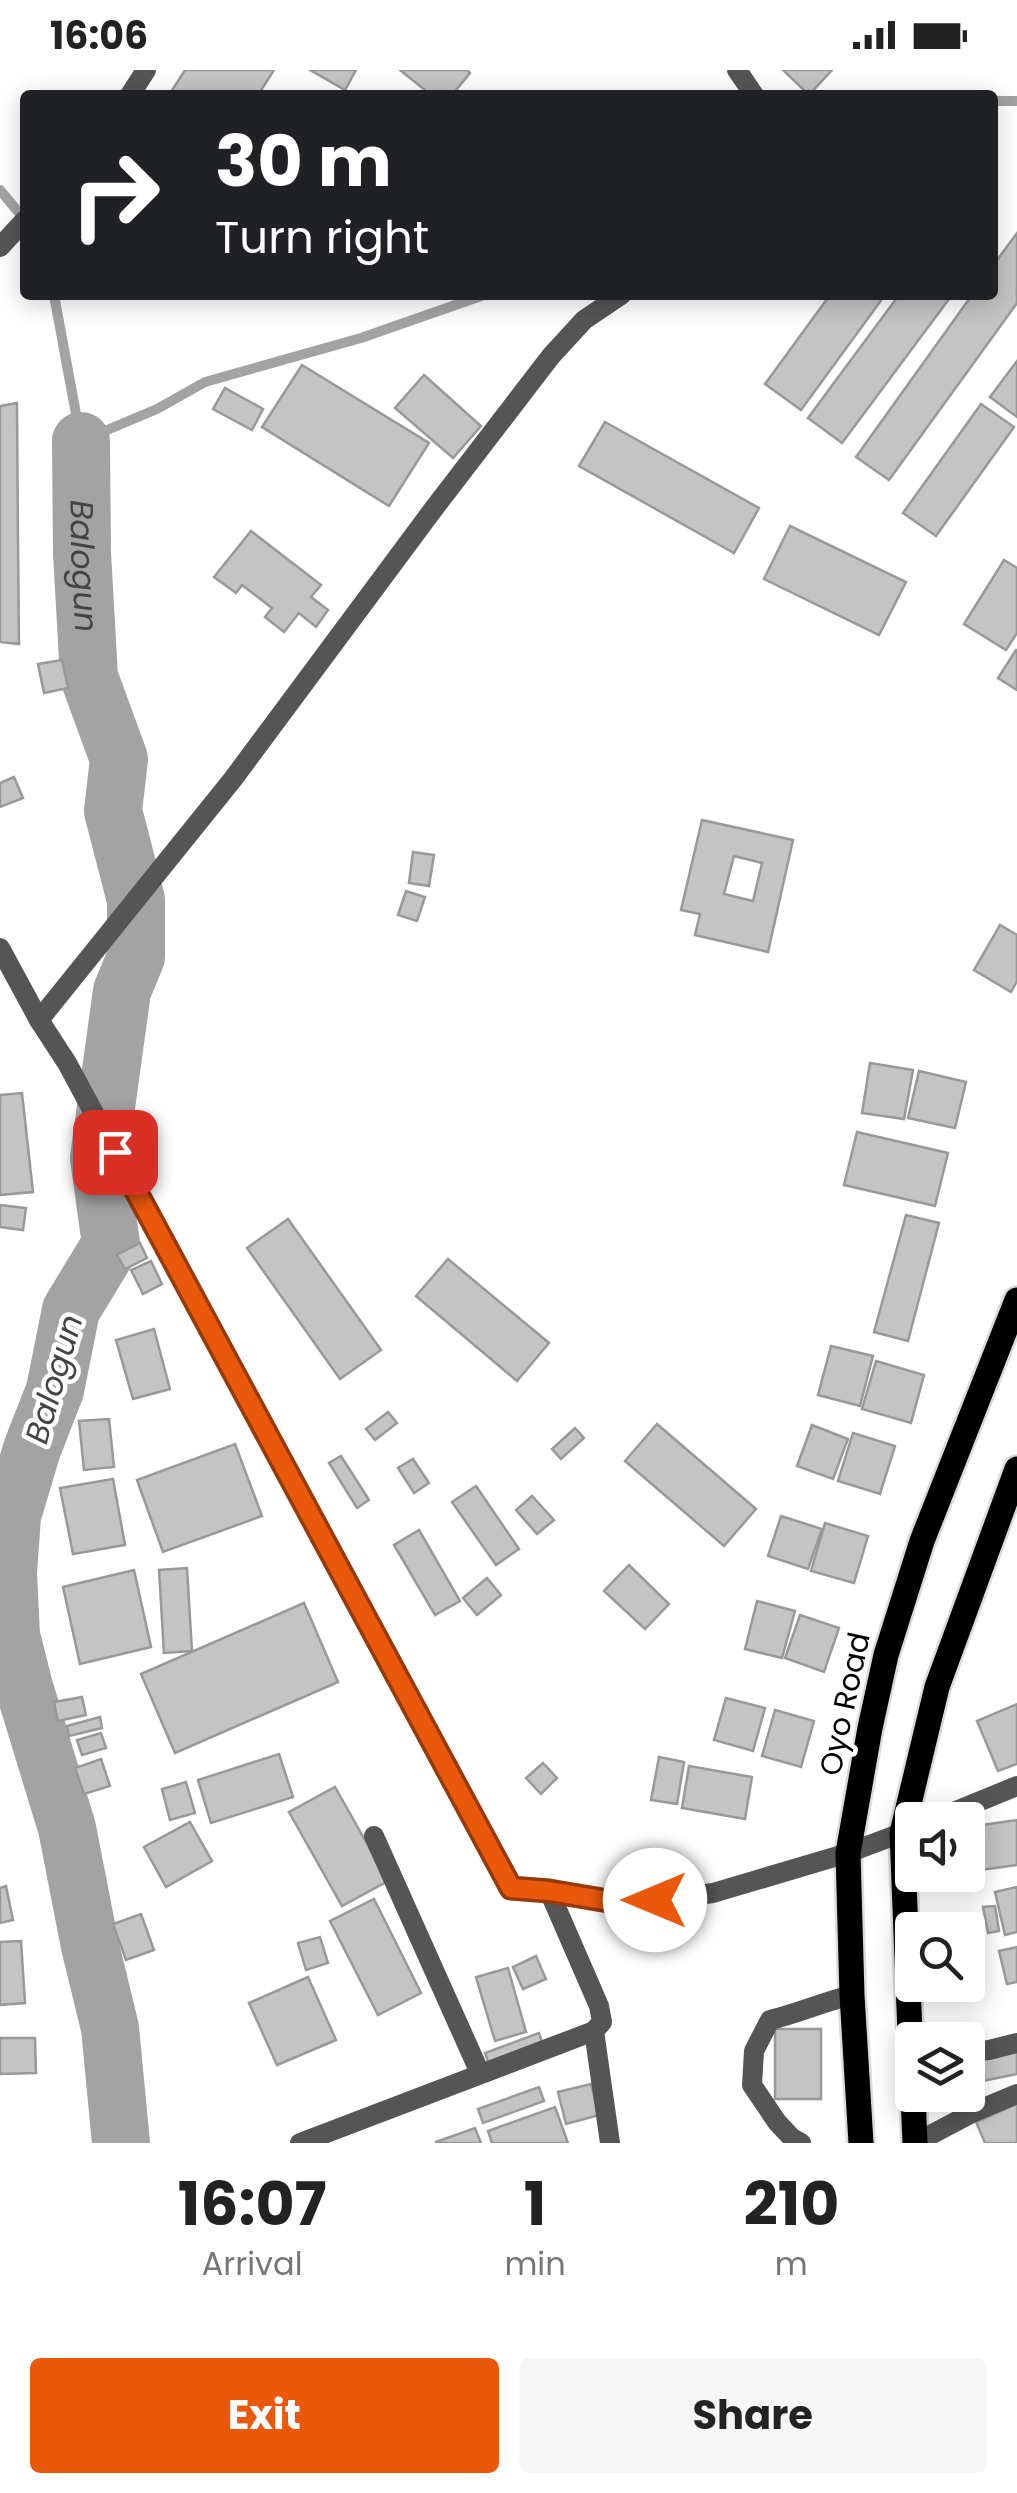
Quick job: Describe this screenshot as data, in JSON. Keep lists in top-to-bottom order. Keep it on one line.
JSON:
{"streets":{"main road":["Oyo Road"]},"water":["Balogun"],"page":{"status":"16:06","turn":["30 m","Turn right"],"eta":["16:07","Arrival","1","min","210","m"],"buttons":["Exit","Share"]}}
